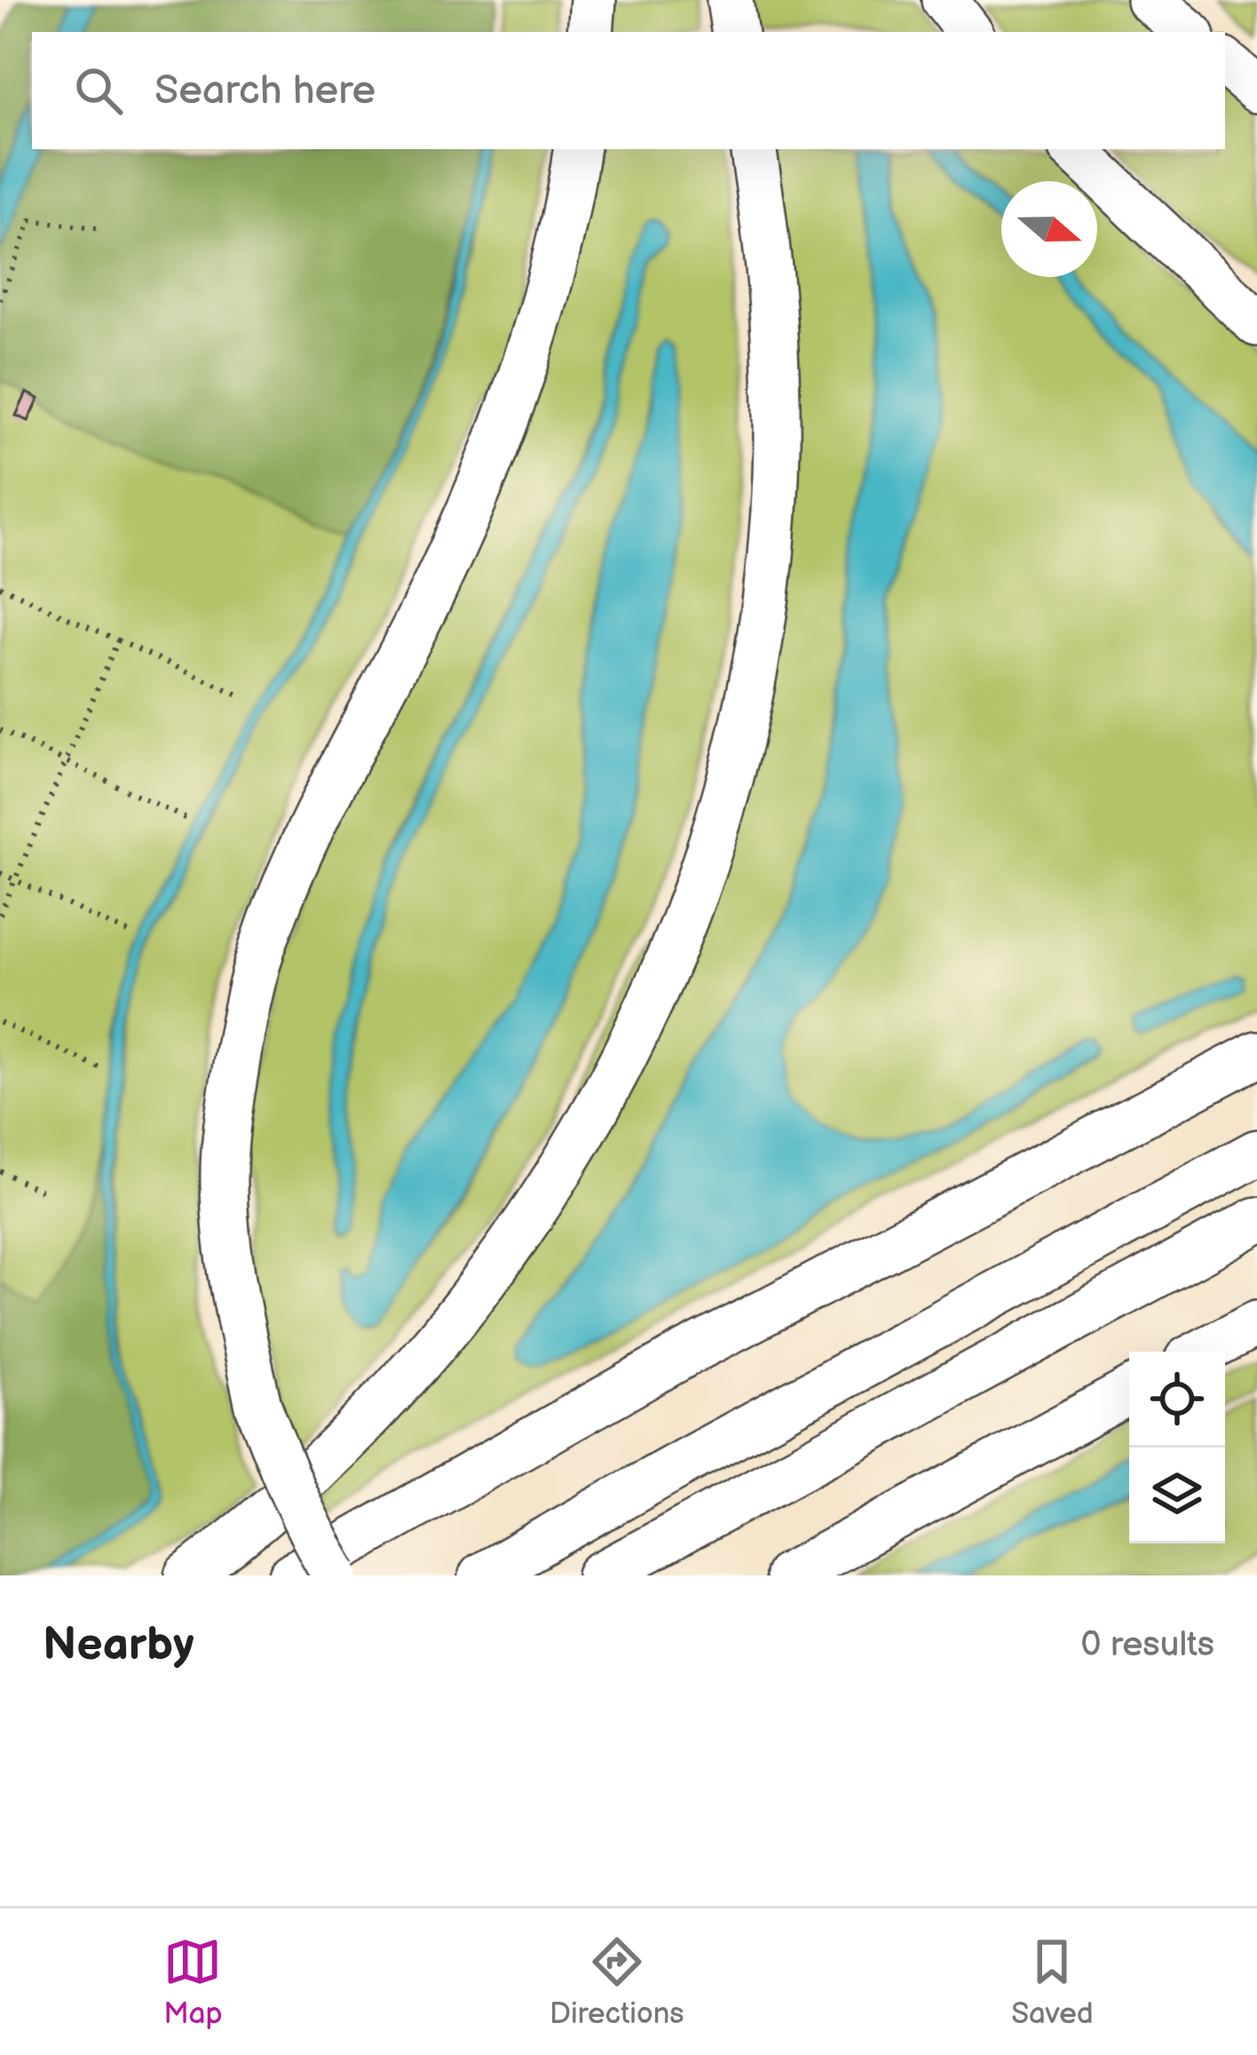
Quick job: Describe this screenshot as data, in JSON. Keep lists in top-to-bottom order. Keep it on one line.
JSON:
{"north":"right","page":{"search":"Search here","heading":["Nearby","0 results"],"nav":["Map","Directions","Saved"]}}
